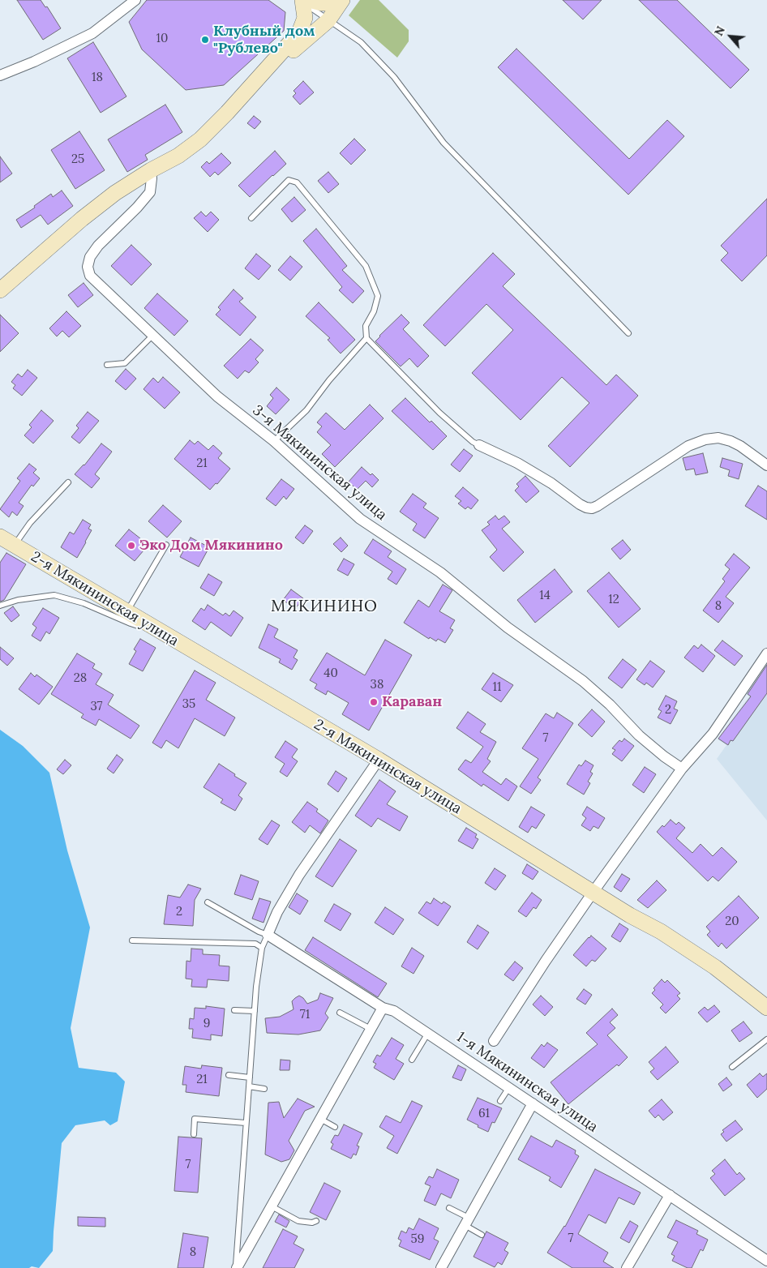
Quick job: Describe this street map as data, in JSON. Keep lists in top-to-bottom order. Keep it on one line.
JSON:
{"streets":{"street":["3-я Мякининская улица","2-я Мякининская улица","1-я Мякининская улица"]},"districts":["МЯКИНИНО"],"places":["Клубный дом \"Рублево\"","Эко Дом Мякинино","Караван"],"house_numbers":["10","18","25","21","14","12","8","40","28","38","11","35","37","2","7","2","20","71","9","21","61","7","7","59","8"],"north":"top left"}
